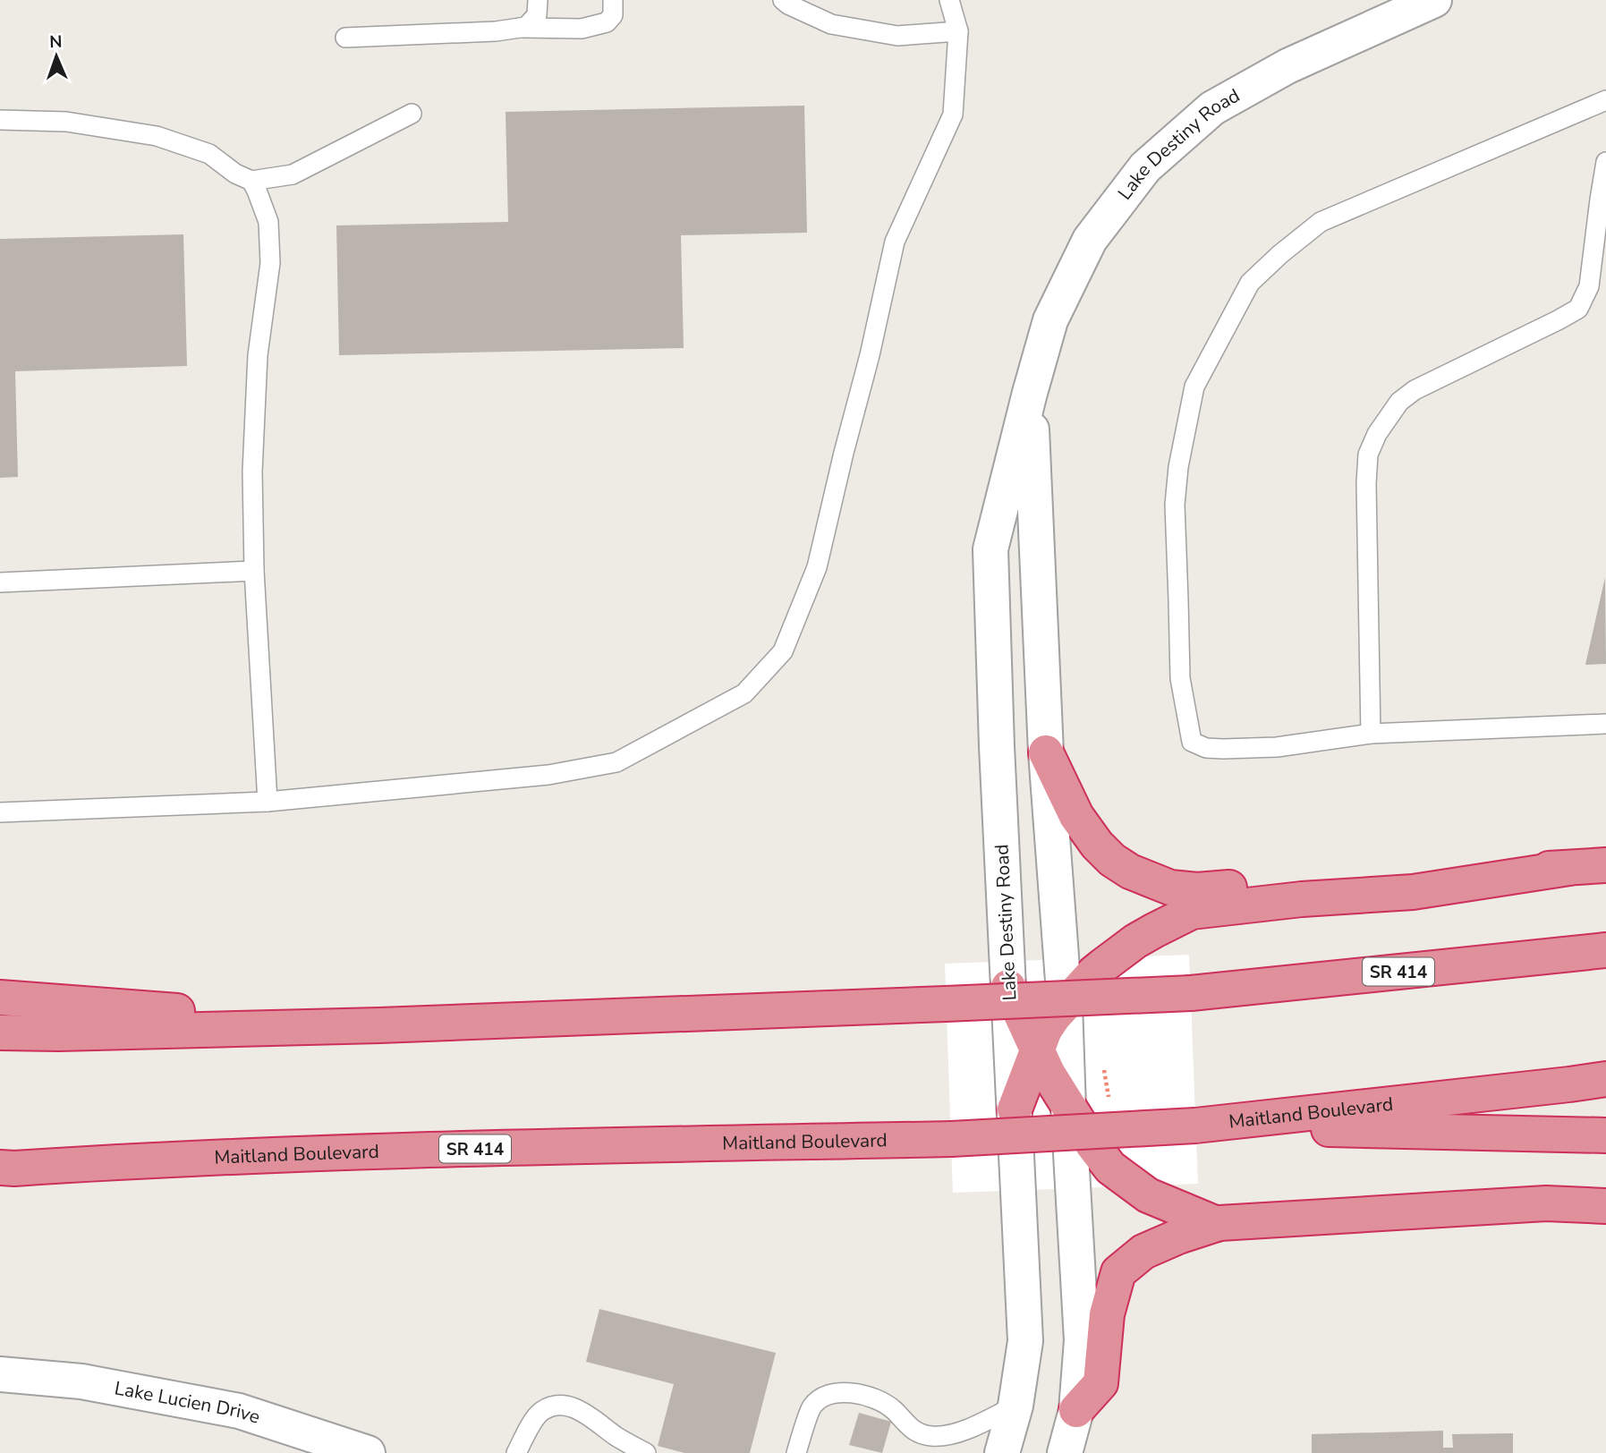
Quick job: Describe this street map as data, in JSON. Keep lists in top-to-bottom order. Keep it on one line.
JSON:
{"streets":{"highway":["SR 414","Maitland Boulevard"],"street":["Lake Destiny Road","Lake Lucien Drive"]},"north":"top"}
